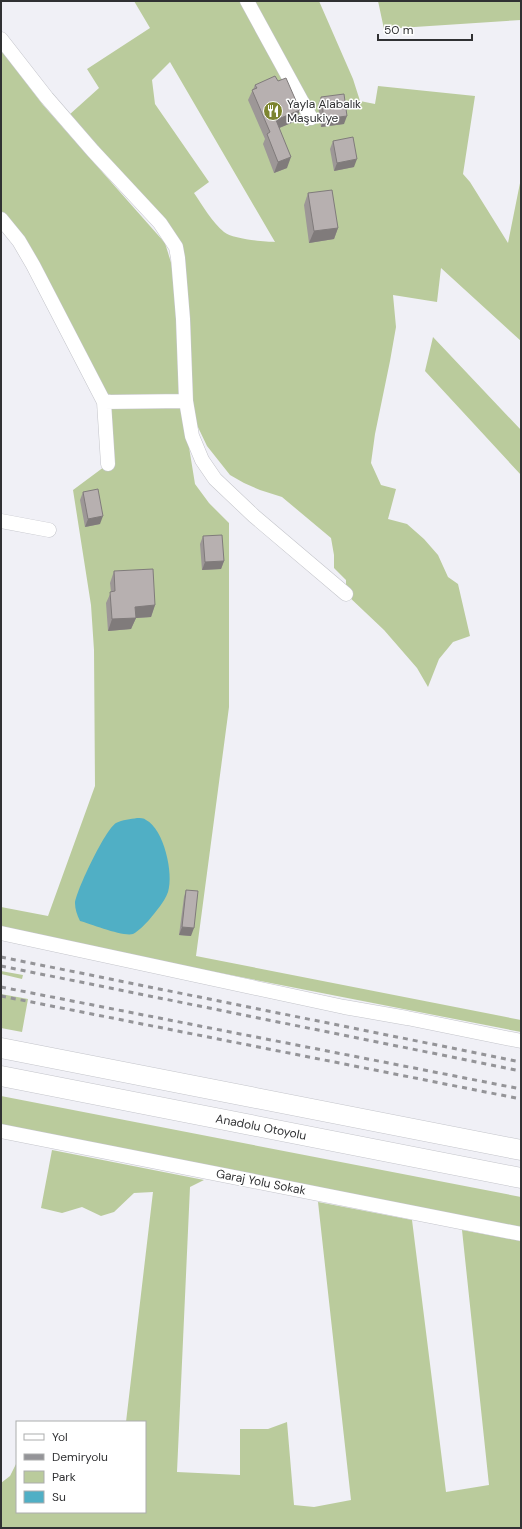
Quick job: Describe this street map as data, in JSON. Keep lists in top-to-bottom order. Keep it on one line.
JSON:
{"streets":{"highway":["Anadolu Otoyolu"],"street":["Garaj Yolu Sokak"]},"places":{"restaurant":["Yayla Alabalık Maşukiye"]},"legend":["Yol","Demiryolu","Park","Su"],"scale_bar":"50 m"}
